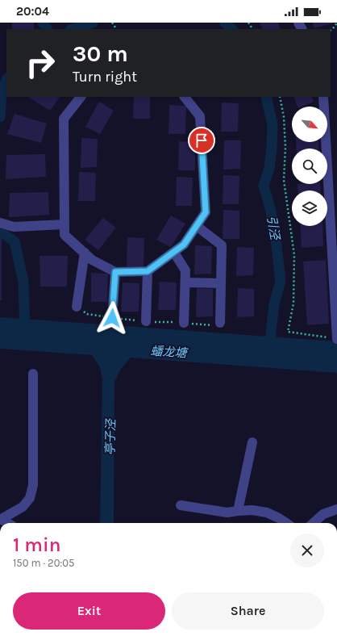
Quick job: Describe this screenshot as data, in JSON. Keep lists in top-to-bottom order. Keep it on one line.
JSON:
{"water":["引泾","蟠龙塘","亭子泾"],"north":"bottom right","page":{"status":"20:04","turn":["30 m","Turn right"],"heading":["1 min","150 m · 20:05"],"buttons":["Exit","Share"]}}
